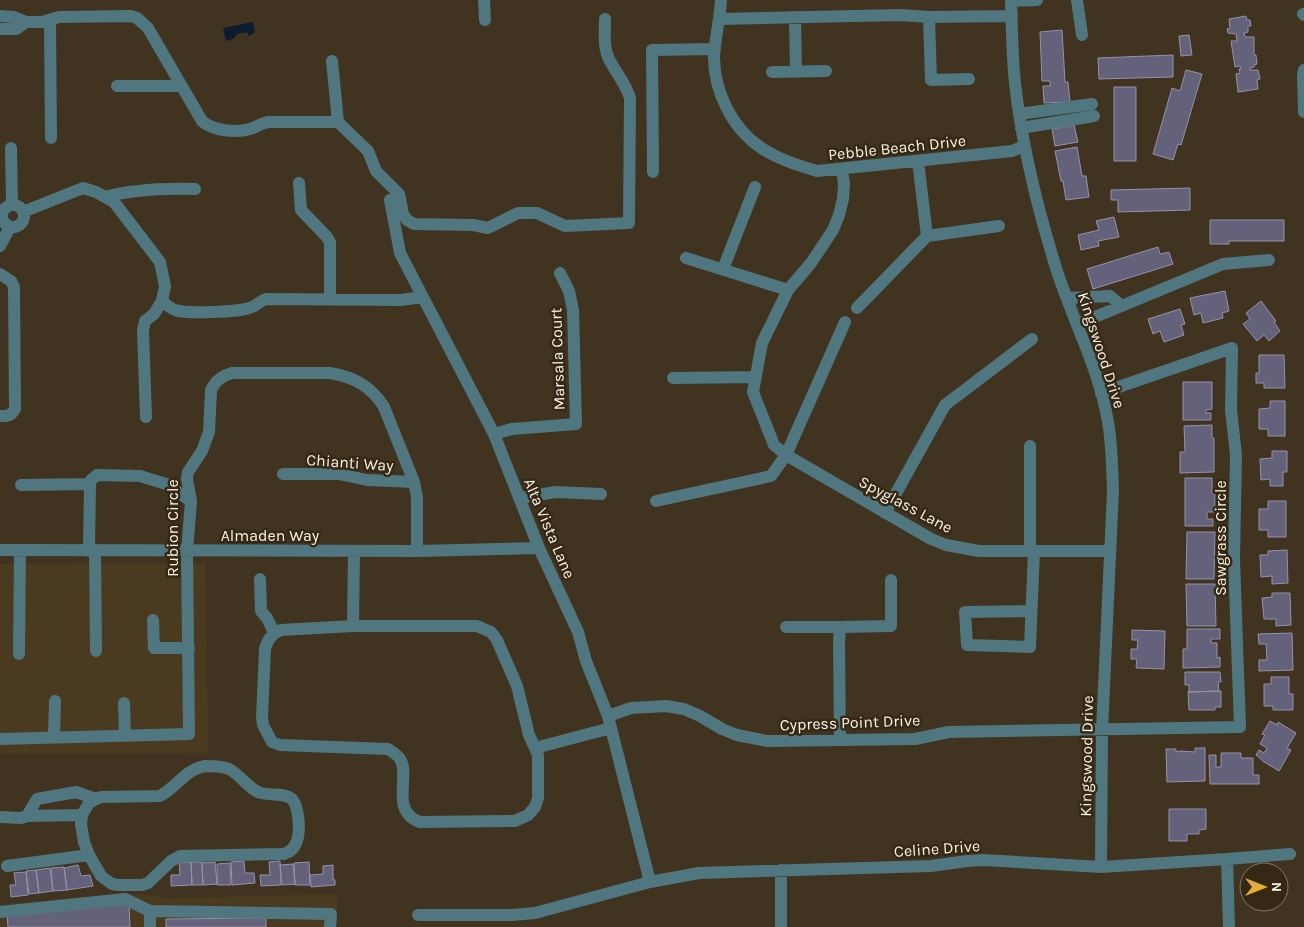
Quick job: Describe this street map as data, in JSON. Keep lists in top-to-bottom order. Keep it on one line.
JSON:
{"streets":{"street":["Pebble Beach Drive","Kingswood Drive","Marsala Court","Chianti Way","Spyglass Lane","Rubion Circle","Alta Vista Lane","Almaden Way","Sawgrass Circle","Cypress Point Drive","Celine Drive"]},"crossings":[["Pebble Beach Drive","Kingswood Drive"],["Pebble Beach Drive","Spyglass Lane"],["Kingswood Drive","Spyglass Lane"],["Kingswood Drive","Sawgrass Circle"],["Kingswood Drive","Cypress Point Drive"],["Kingswood Drive","Celine Drive"],["Marsala Court","Alta Vista Lane"],["Chianti Way","Rubion Circle"],["Rubion Circle","Almaden Way"],["Alta Vista Lane","Almaden Way"],["Alta Vista Lane","Cypress Point Drive"],["Alta Vista Lane","Celine Drive"],["Sawgrass Circle","Cypress Point Drive"]],"north":"right"}
